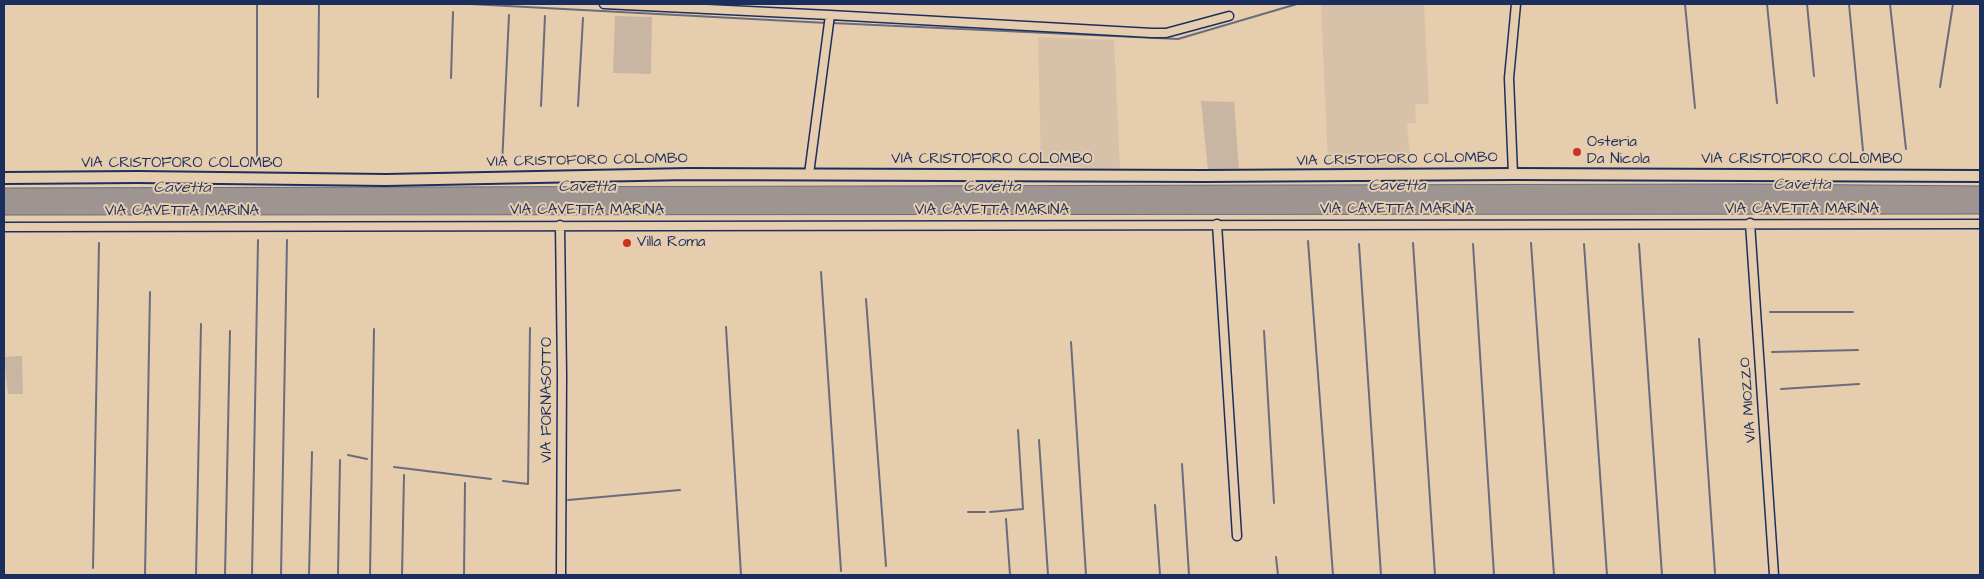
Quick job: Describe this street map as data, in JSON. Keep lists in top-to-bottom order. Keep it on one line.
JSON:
{"streets":{"street":["VIA CRISTOFORO COLOMBO","VIA CAVETTA MARINA","VIA FORNASOTTO","VIA MIOZZO"]},"crossings":[["VIA CAVETTA MARINA","VIA FORNASOTTO"],["VIA CAVETTA MARINA","VIA MIOZZO"]],"water":["Cavetta"],"places":["Osteria Da Nicola","Villa Roma"]}
